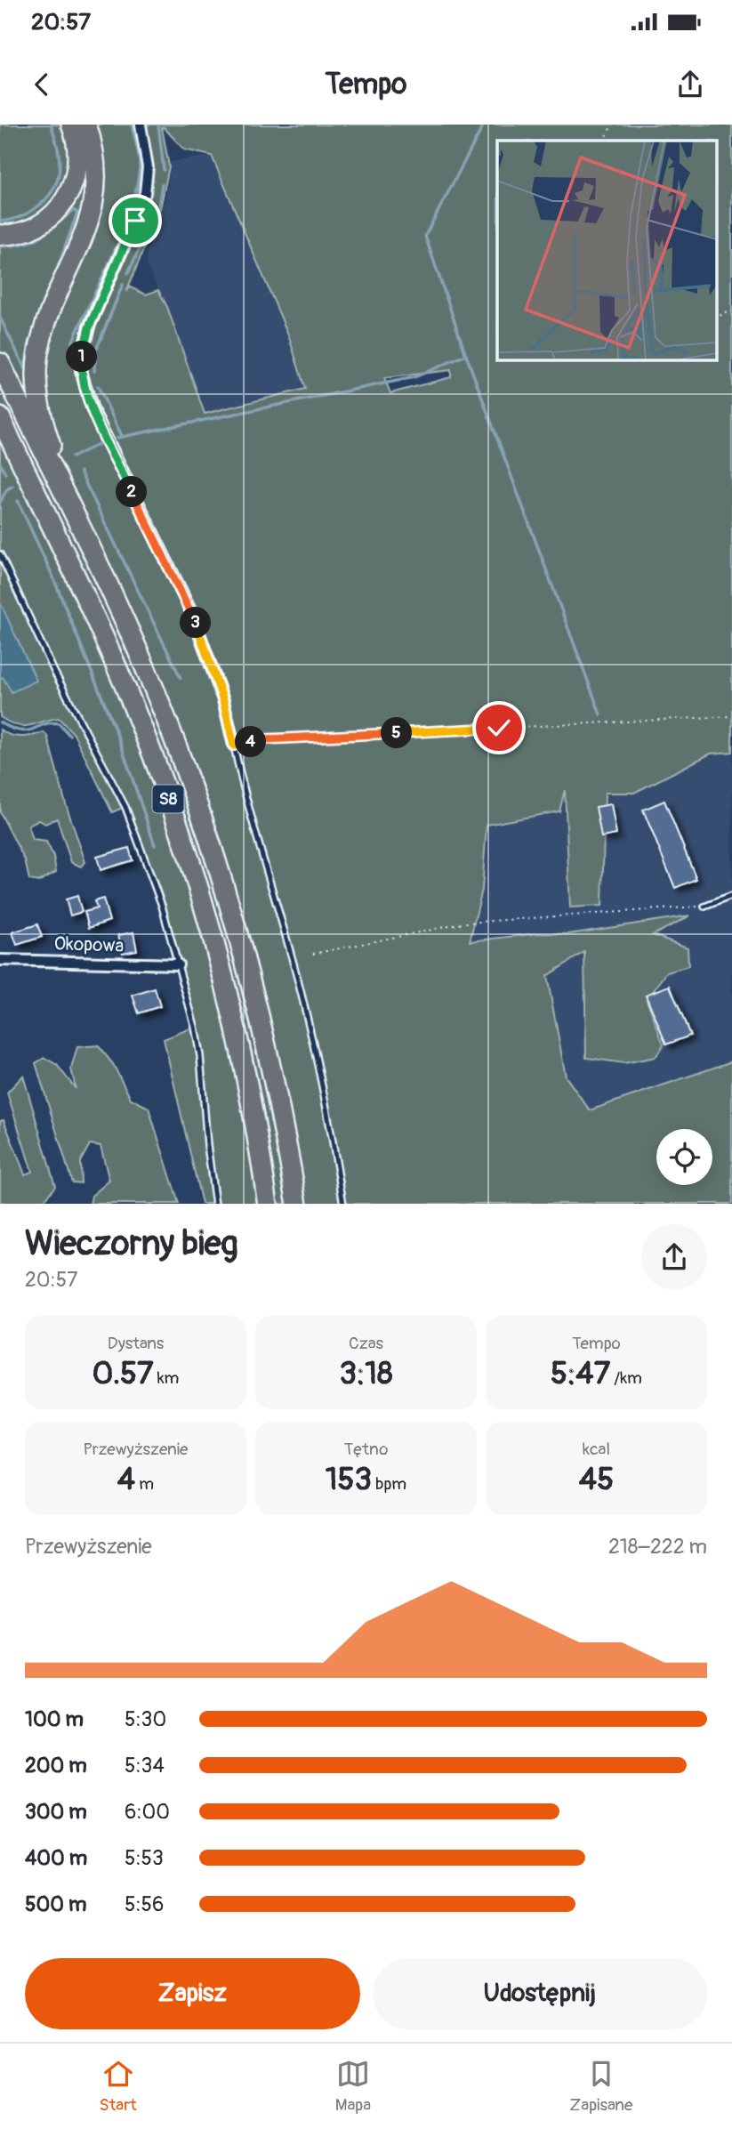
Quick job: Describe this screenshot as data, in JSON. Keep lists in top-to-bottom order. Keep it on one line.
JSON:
{"streets":{"highway":["S8"],"street":["Okopowa"]},"page":{"status":"20:57","header":"Tempo","pins":["1","2","3","5","4"],"heading":["Wieczorny bieg","20:57"],"stats":[["Dystans","0.57 km"],["Czas","3:18"],["Tempo","5:47 /km"],["Przewyższenie","4 m"],["Tętno","153 bpm"],["kcal","45"]],"chart":["Przewyższenie","218–222 m"],"list":[{"name":"100 m","note":"5:30"},{"name":"200 m","note":"5:34"},{"name":"300 m","note":"6:00"},{"name":"400 m","note":"5:53"},{"name":"500 m","note":"5:56"}],"buttons":["Zapisz","Udostępnij"],"tabs":["Start","Mapa","Zapisane"]}}
